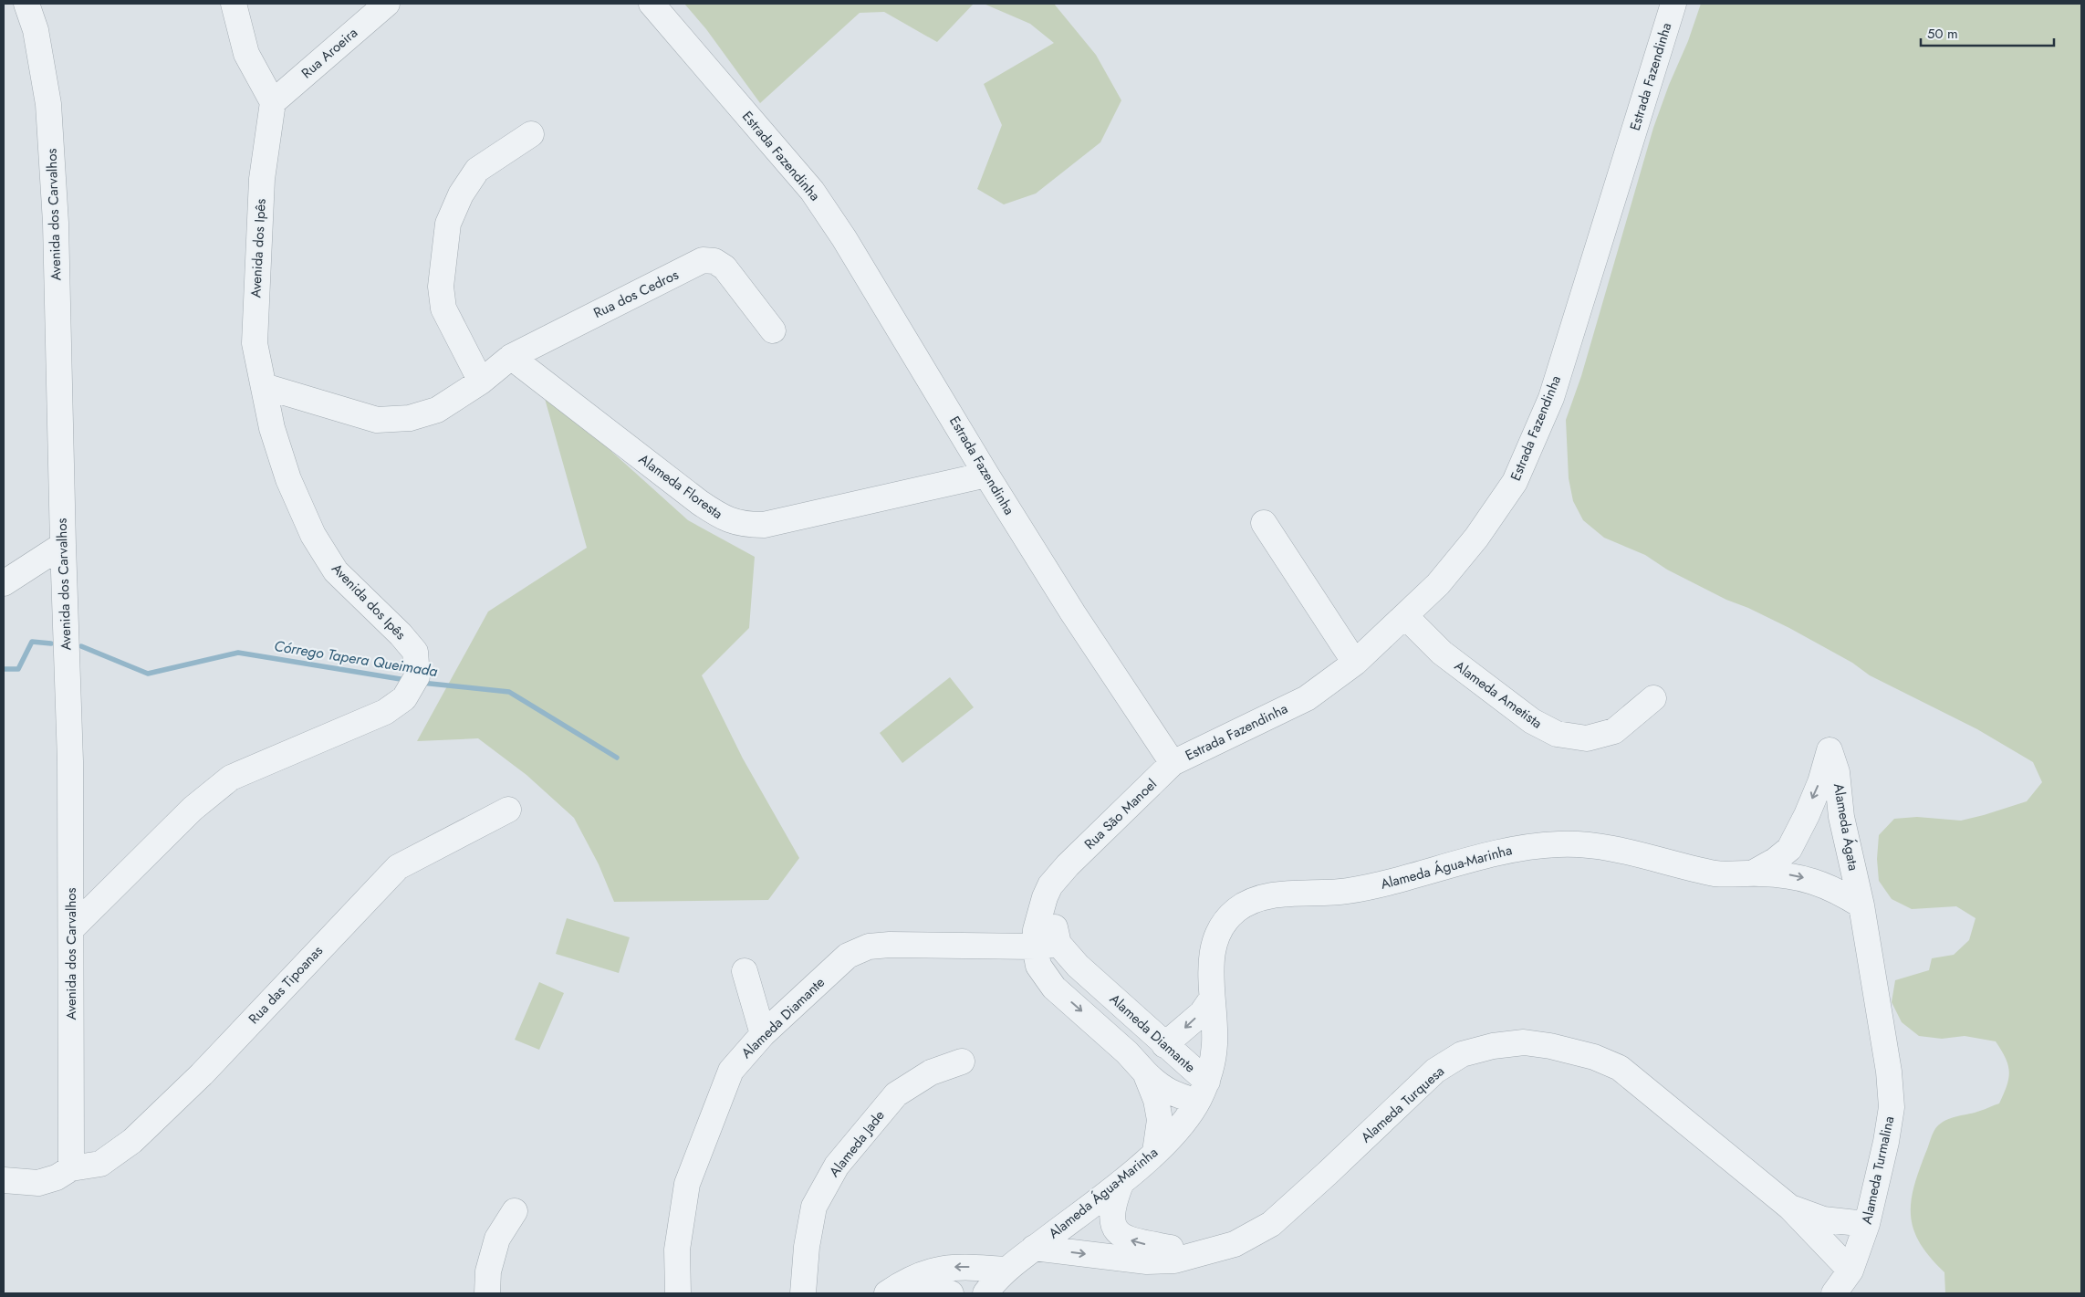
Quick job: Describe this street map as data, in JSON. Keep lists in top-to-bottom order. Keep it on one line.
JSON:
{"streets":{"street":["Rua Aroeira","Estrada Fazendinha","Avenida dos Carvalhos","Avenida dos Ipês","Rua dos Cedros","Alameda Floresta","Alameda Ametista","Rua São Manoel","Alameda Ágata","Alameda Água-Marinha","Rua das Tipoanas","Alameda Diamante","Alameda Turquesa","Alameda Jade","Alameda Turmalina"]},"crossings":[["Rua Aroeira","Avenida dos Ipês"],["Estrada Fazendinha","Alameda Floresta"],["Estrada Fazendinha","Alameda Ametista"],["Estrada Fazendinha","Rua São Manoel"],["Avenida dos Carvalhos","Avenida dos Ipês"],["Avenida dos Carvalhos","Rua das Tipoanas"],["Avenida dos Ipês","Rua dos Cedros"],["Rua dos Cedros","Alameda Floresta"],["Rua São Manoel","Alameda Diamante"],["Alameda Ágata","Alameda Água-Marinha"],["Alameda Ágata","Alameda Turmalina"],["Alameda Água-Marinha","Alameda Diamante"],["Alameda Água-Marinha","Alameda Turquesa"],["Alameda Água-Marinha","Alameda Turmalina"],["Alameda Turquesa","Alameda Turmalina"]],"water":["Córrego Tapera Queimada"],"scale_bar":"50 m"}
